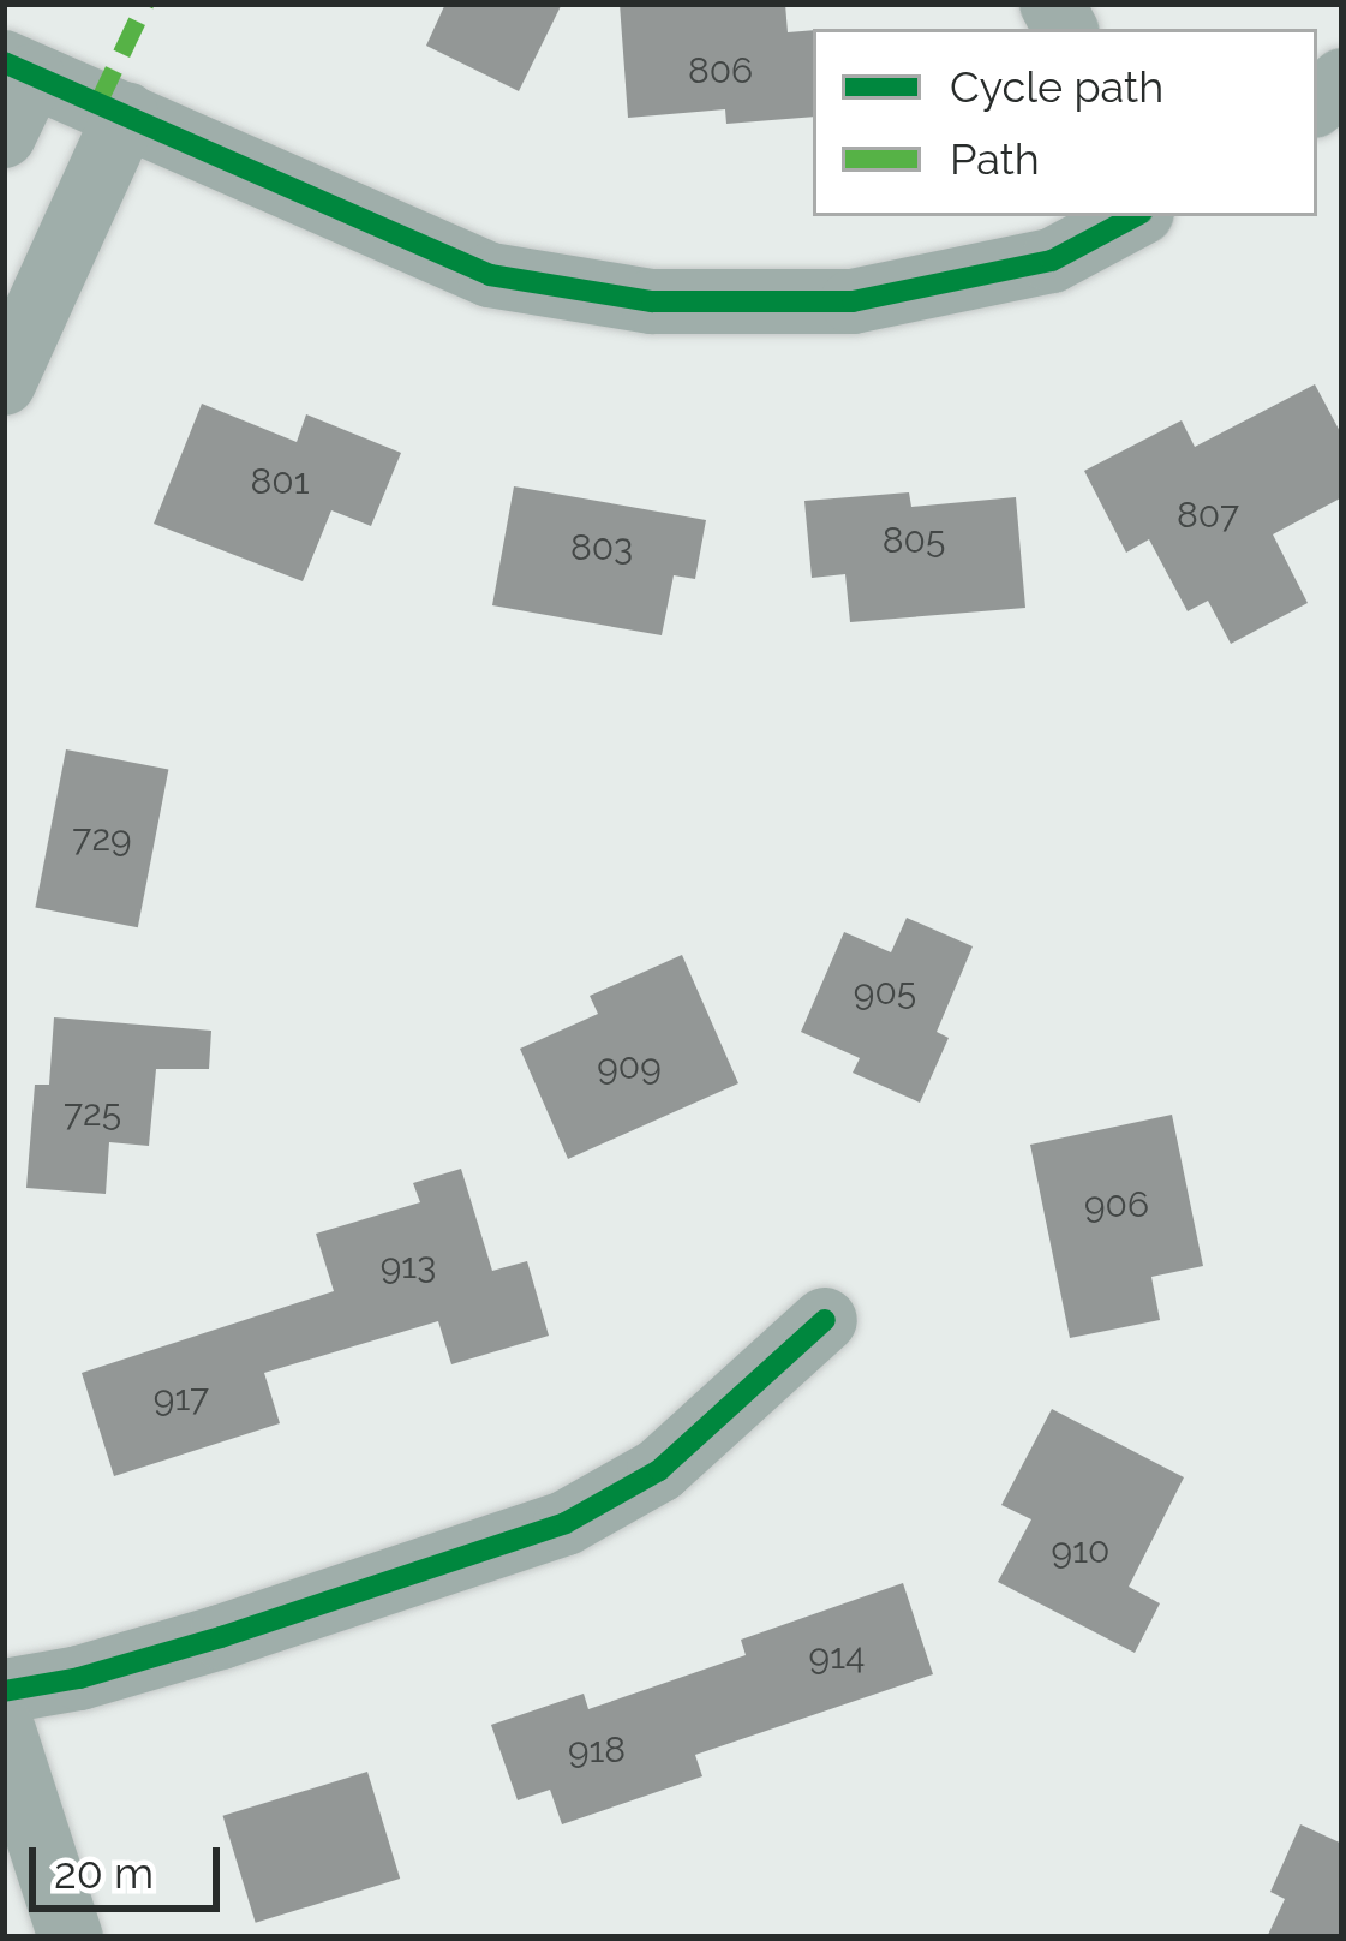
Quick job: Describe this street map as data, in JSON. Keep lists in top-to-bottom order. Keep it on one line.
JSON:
{"house_numbers":["806","801","807","805","803","729","905","909","725","906","913","917","910","914","918"],"legend":["Cycle path","Path"],"scale_bar":"20 m"}
